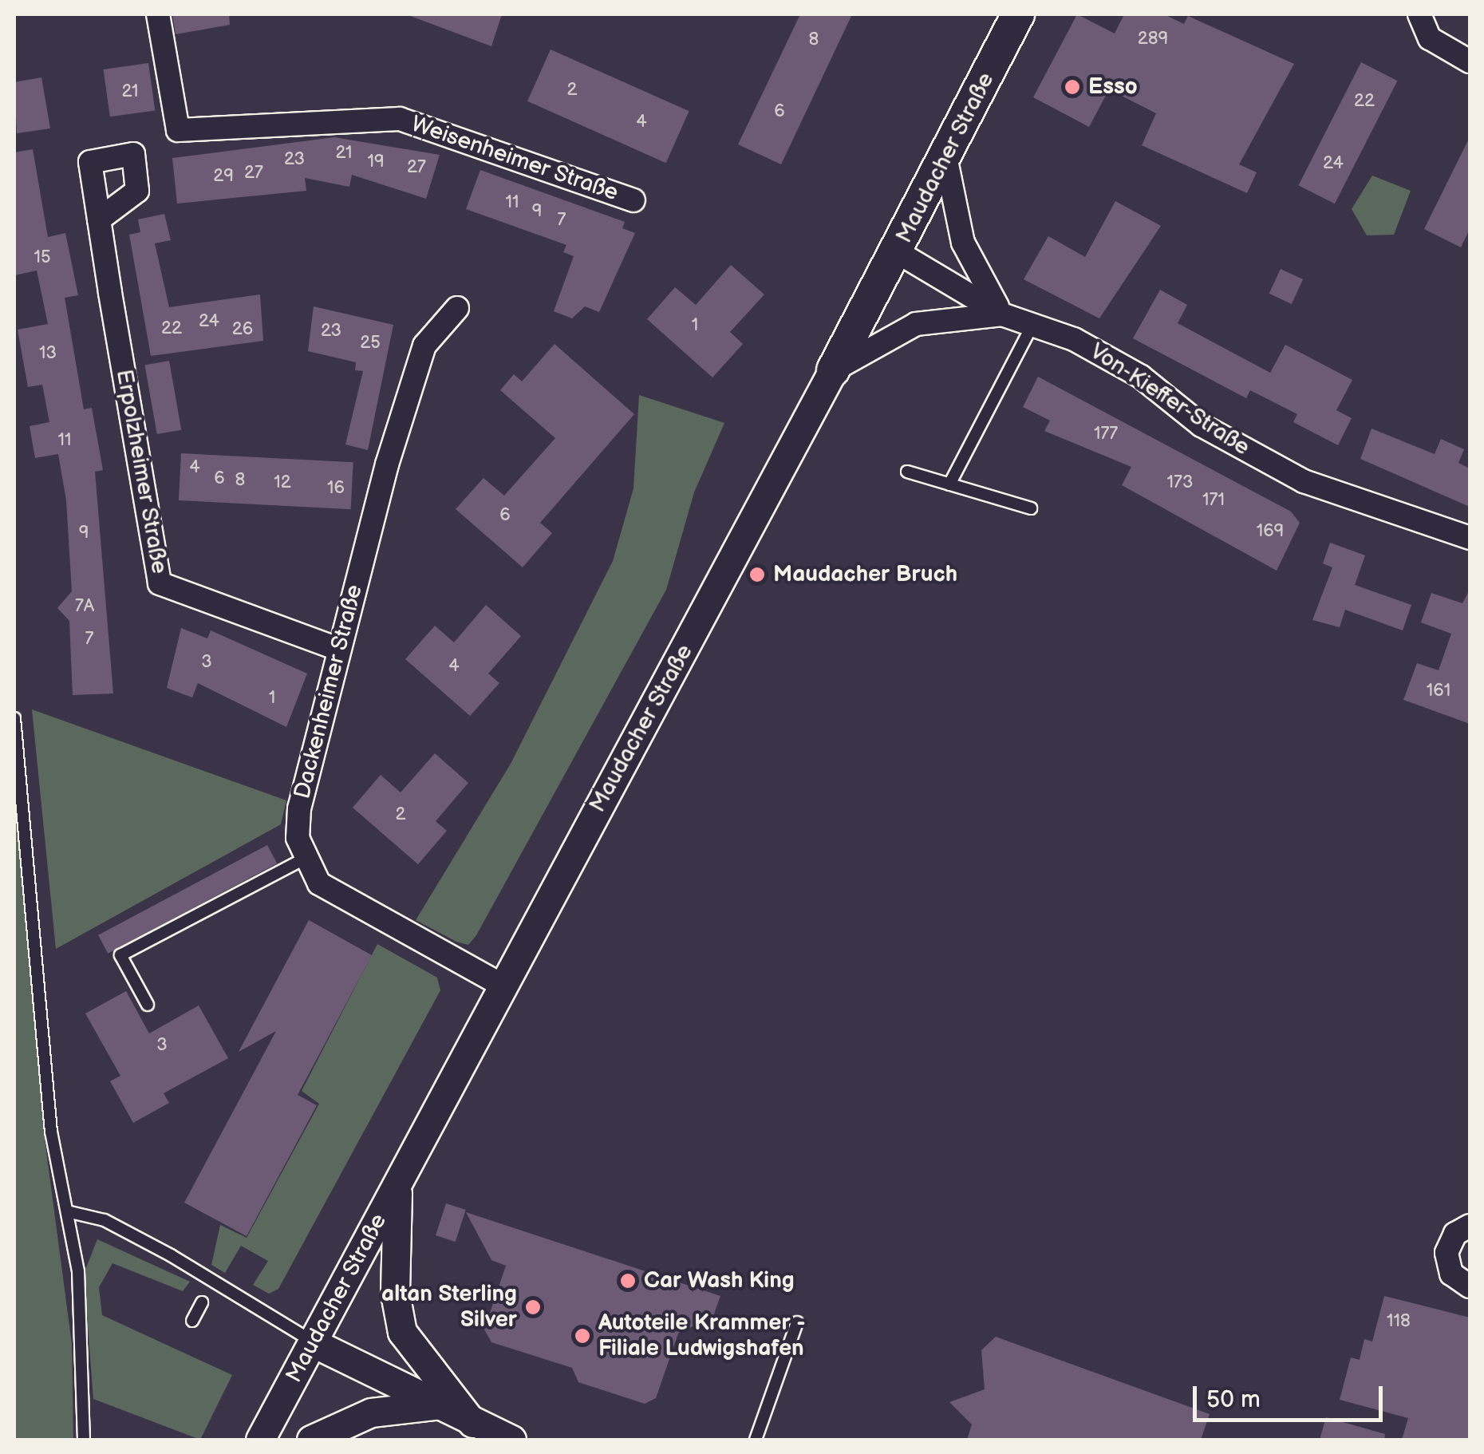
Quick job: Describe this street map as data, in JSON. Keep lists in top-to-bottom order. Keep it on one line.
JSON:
{"streets":{"main road":["Maudacher Straße"],"street":["Weisenheimer Straße","Von-Kieffer-Straße","Erpolzheimer Straße","Dackenheimer Straße"]},"crossings":[["Maudacher Straße","Von-Kieffer-Straße"],["Erpolzheimer Straße","Dackenheimer Straße"]],"places":["Esso","Maudacher Bruch","Car Wash King","altan Sterling Silver","Autoteile Krammer - Filiale Ludwigshafen"],"house_numbers":["289","8","2","21","22","6","4","21","23","19","24","27","27","29","11","9","7","15","24","1","22","26","23","25","13","177","11","4","6","8","12","173","16","171","6","169","9","7A","7","3","4","161","1","2","3","118"],"scale_bar":"50 m"}
